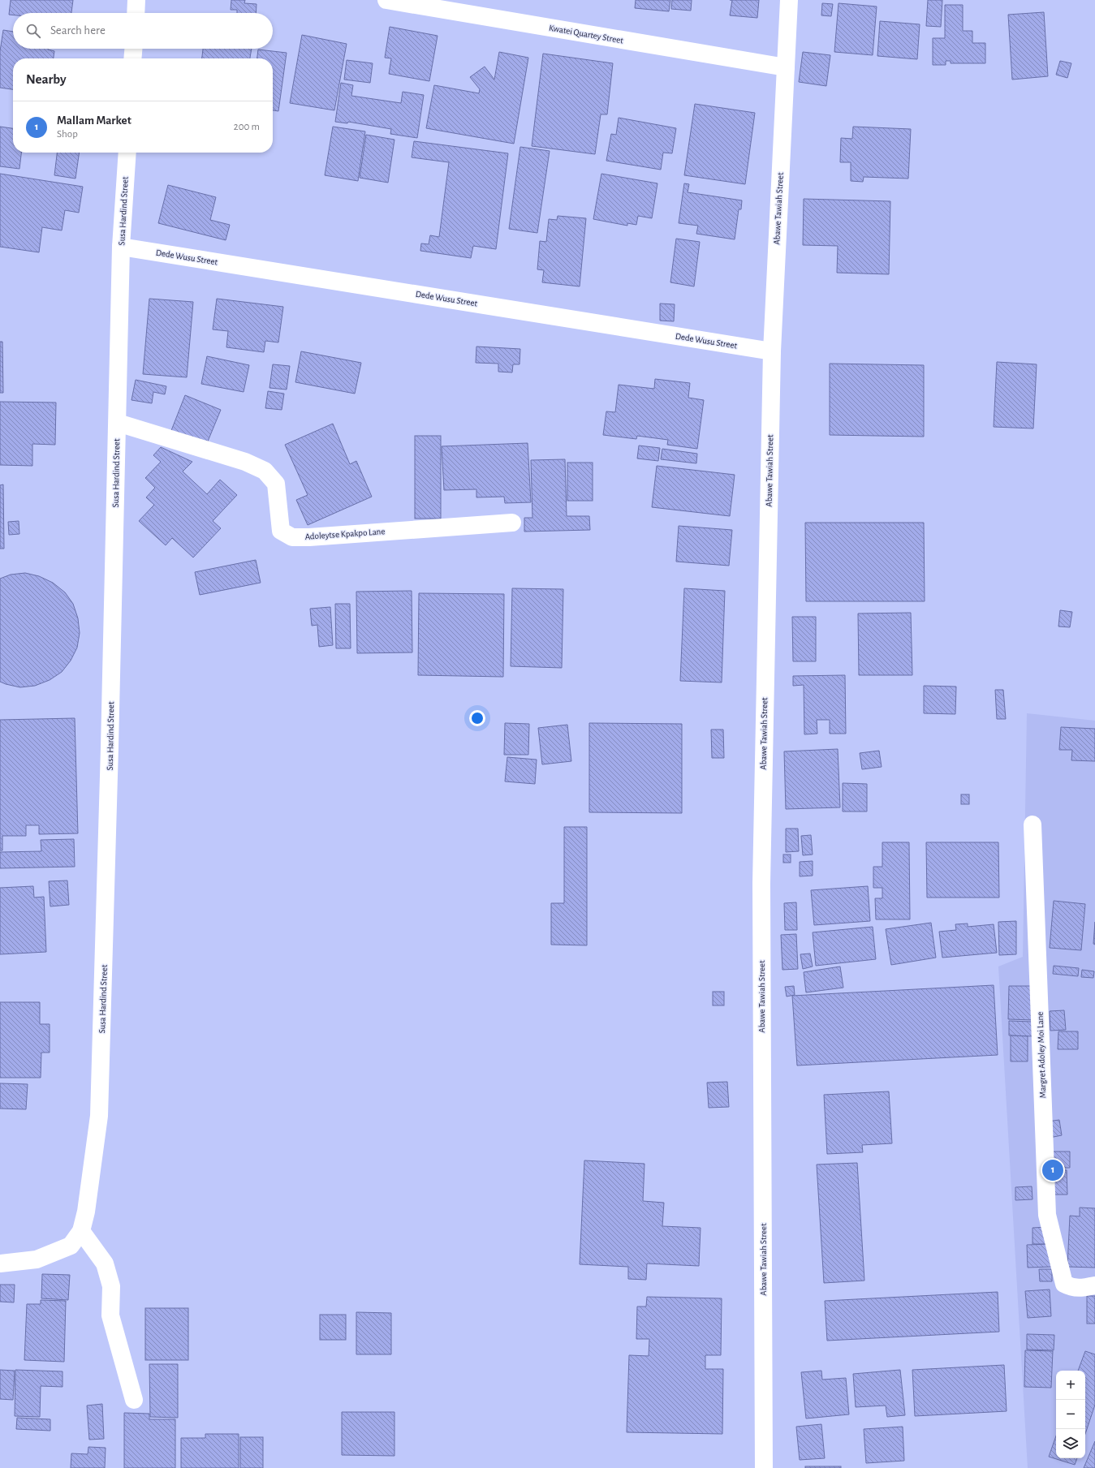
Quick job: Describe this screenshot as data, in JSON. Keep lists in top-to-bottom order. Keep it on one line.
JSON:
{"streets":{"street":["Kwatei Quartey Street","Abawe Tawiah Street","Susa Hardind Street","Dede Wusu Street","Adoleytse Kpakpo Lane","Margret Adoley Moi Lane"]},"crossings":[["Kwatei Quartey Street","Abawe Tawiah Street"],["Abawe Tawiah Street","Dede Wusu Street"],["Susa Hardind Street","Dede Wusu Street"],["Susa Hardind Street","Adoleytse Kpakpo Lane"]],"page":{"search":"Search here","heading":"Nearby","list":[{"mark":"1","name":"Mallam Market","note":"Shop","value":"200 m"}],"pins":"1","map_buttons":["+","−"]}}
